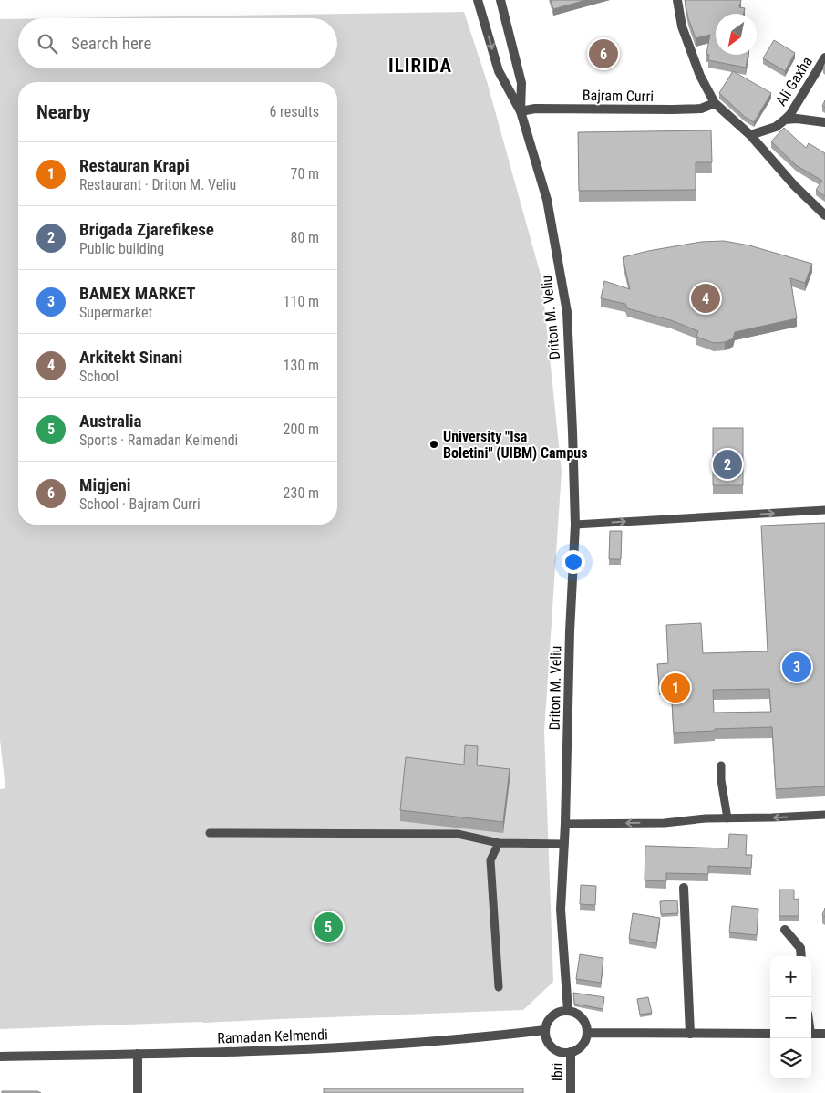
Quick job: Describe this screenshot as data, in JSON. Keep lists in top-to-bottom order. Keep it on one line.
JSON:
{"streets":{"street":["Ali Gaxha","Bajram Curri","Driton M. Veliu","Ramadan Kelmendi","Ibri"]},"crossings":[["Bajram Curri","Driton M. Veliu"],["Driton M. Veliu","Ramadan Kelmendi"],["Driton M. Veliu","Ibri"],["Ramadan Kelmendi","Ibri"]],"districts":["ILIRIDA"],"places":["University \"Isa Boletini\" (UIBM) Campus"],"north":"bottom left","page":{"search":"Search here","pins":["6","4","2","3","1","5"],"heading":["Nearby","6 results"],"list":[{"mark":"1","name":"Restauran Krapi","note":"Restaurant · Driton M. Veliu","value":"70 m"},{"mark":"2","name":"Brigada Zjarefikese","note":"Public building","value":"80 m"},{"mark":"3","name":"BAMEX MARKET","note":"Supermarket","value":"110 m"},{"mark":"4","name":"Arkitekt Sinani","note":"School","value":"130 m"},{"mark":"5","name":"Australia","note":"Sports · Ramadan Kelmendi","value":"200 m"},{"mark":"6","name":"Migjeni","note":"School · Bajram Curri","value":"230 m"}],"map_buttons":["+","−"]}}
